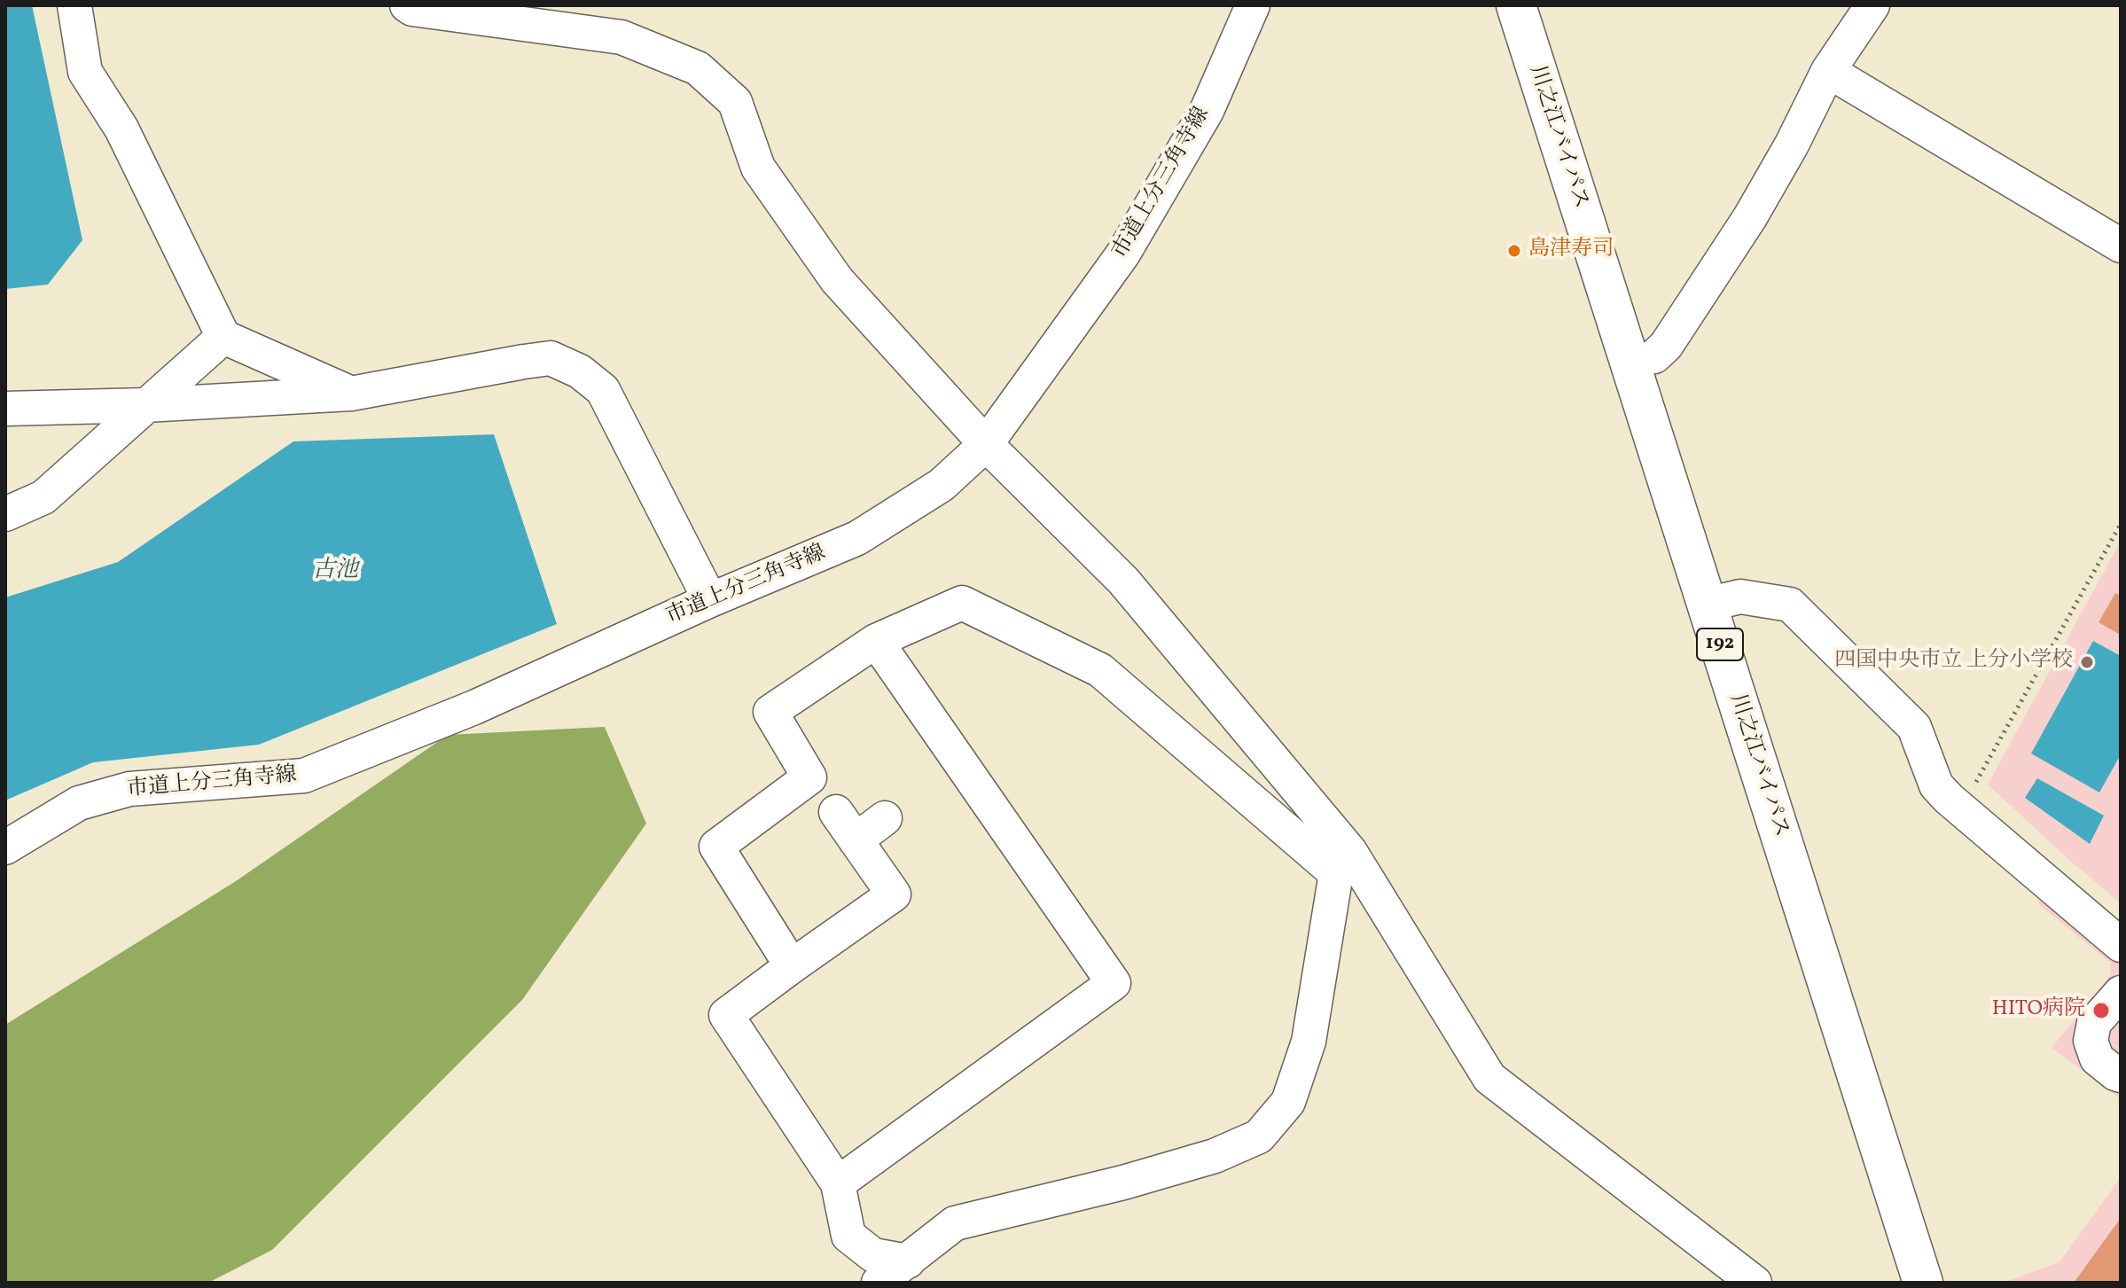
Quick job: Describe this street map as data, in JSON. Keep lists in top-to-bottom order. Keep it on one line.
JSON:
{"streets":{"highway":["川之江バイパス","192"],"street":["市道上分三角寺線"]},"water":["古池"],"places":["島津寿司","四国中央市立 上分小学校","HITO病院"]}
